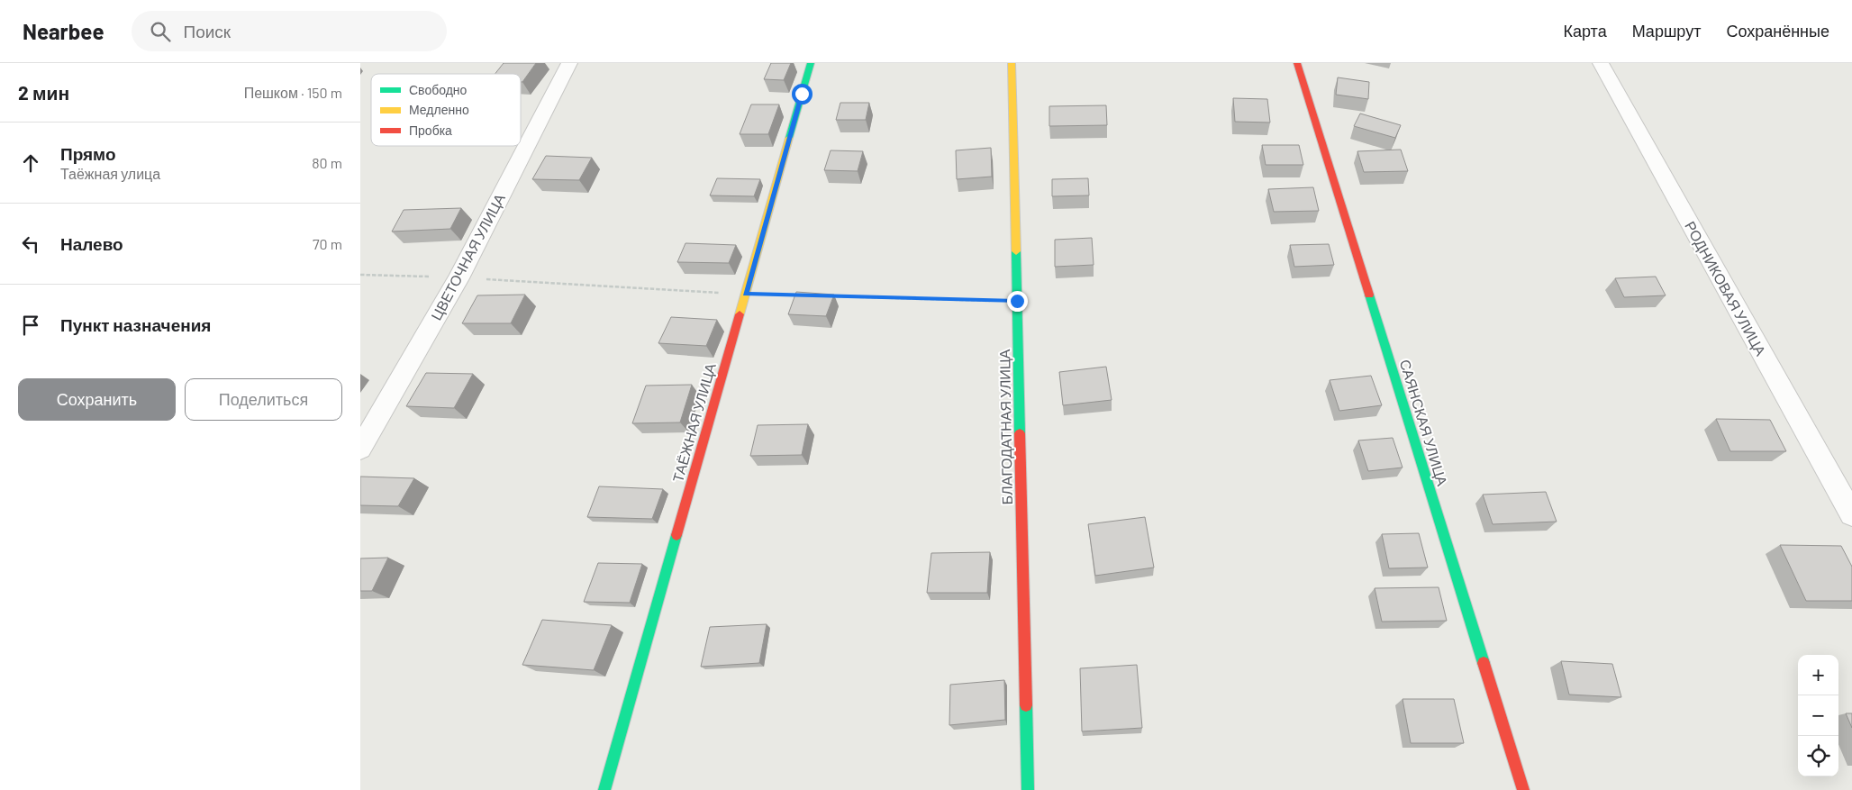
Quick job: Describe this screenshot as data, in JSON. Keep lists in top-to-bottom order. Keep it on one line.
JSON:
{"streets":{"street":["ЦВЕТОЧНАЯ УЛИЦА","РОДНИКОВАЯ УЛИЦА","ТАЁЖНАЯ УЛИЦА","САЯНСКАЯ УЛИЦА","БЛАГОДАТНАЯ УЛИЦА"]},"legend":["Свободно","Медленно","Пробка"],"page":{"header":"Nearbee","search":"Поиск","nav":["Карта","Маршрут","Сохранённые"],"heading":["2 мин","Пешком · 150 m"],"list":[["Прямо","Таёжная улица","80 m"],["Налево","70 m"],"Пункт назначения"],"buttons":["Сохранить","Поделиться"],"map_buttons":["+","−"]}}
